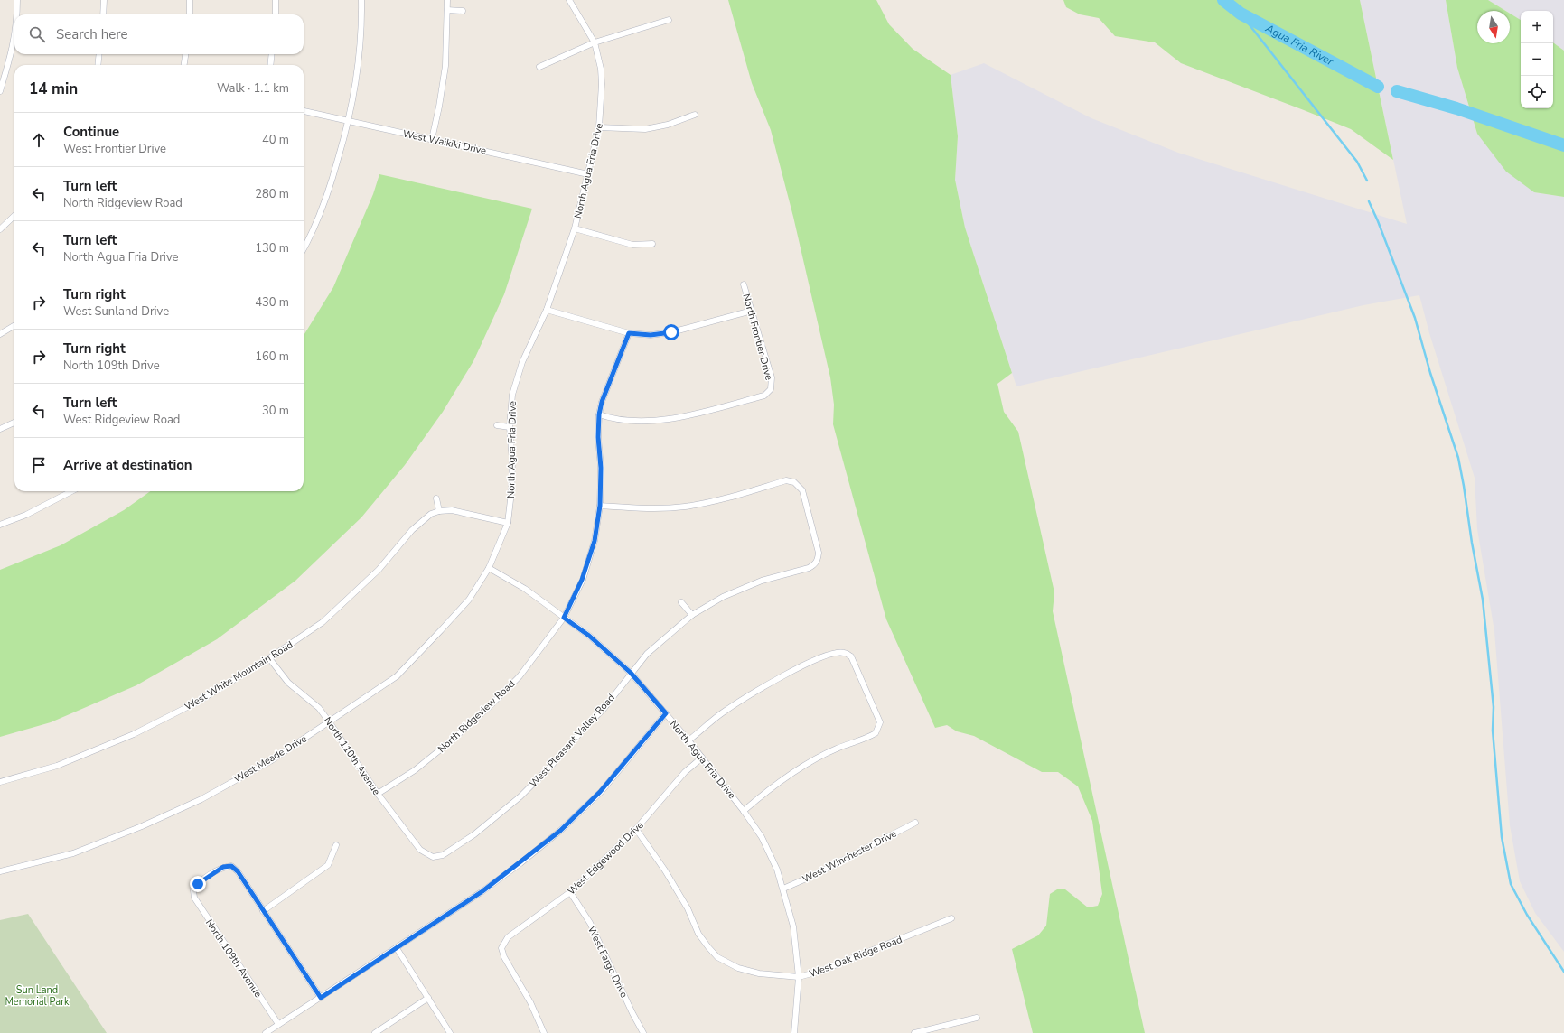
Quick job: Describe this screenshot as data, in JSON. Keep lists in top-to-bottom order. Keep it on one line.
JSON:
{"streets":{"street":["West Waikiki Drive","North Agua Fria Drive","North Frontier Drive","West White Mountain Road","North Ridgeview Road","West Pleasant Valley Road","North 110th Avenue","West Meade Drive","West Winchester Drive","West Edgewood Drive","West Oak Ridge Road","North 109th Avenue","West Fargo Drive"]},"crossings":[["West Waikiki Drive","North Agua Fria Drive"],["North Agua Fria Drive","West White Mountain Road"],["North Agua Fria Drive","North Ridgeview Road"],["North Agua Fria Drive","West Pleasant Valley Road"],["North Agua Fria Drive","West Meade Drive"],["North Agua Fria Drive","West Winchester Drive"],["North Agua Fria Drive","West Edgewood Drive"],["North Agua Fria Drive","West Oak Ridge Road"],["North Frontier Drive","North Ridgeview Road"],["West White Mountain Road","North 110th Avenue"],["North Ridgeview Road","West Pleasant Valley Road"],["North Ridgeview Road","North 110th Avenue"],["West Pleasant Valley Road","North 110th Avenue"],["North 110th Avenue","West Meade Drive"],["West Edgewood Drive","West Oak Ridge Road"],["West Edgewood Drive","West Fargo Drive"]],"water":["Agua Fria River"],"parks":["Sun Land Memorial Park"],"north":"bottom","page":{"map_buttons":["+","−"],"search":"Search here","heading":["14 min","Walk · 1.1 km"],"list":[["Continue","West Frontier Drive","40 m"],["Turn left","North Ridgeview Road","280 m"],["Turn left","North Agua Fria Drive","130 m"],["Turn right","West Sunland Drive","430 m"],["Turn right","North 109th Drive","160 m"],["Turn left","West Ridgeview Road","30 m"],"Arrive at destination"]}}
